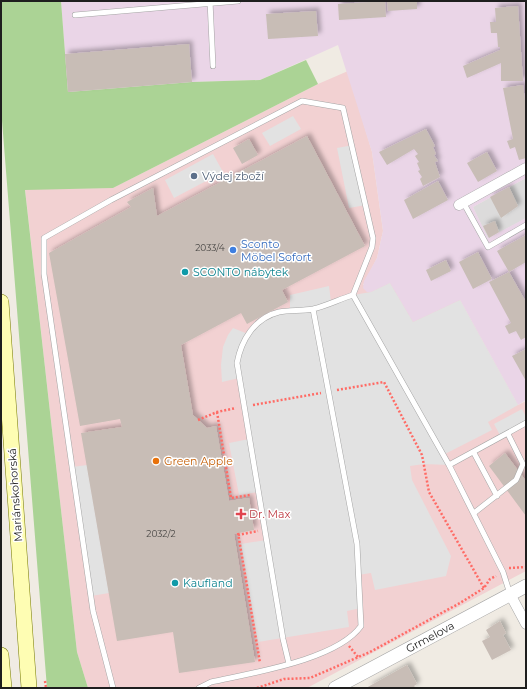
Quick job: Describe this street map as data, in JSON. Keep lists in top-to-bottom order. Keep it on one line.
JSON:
{"streets":{"main road":["Mariánskohorská"],"street":["Grmelova"]},"places":{"other":["Výdej zboží","Sconto Möbel Sofort","SCONTO nábytek","Green Apple","Kaufland"],"health":["Dr. Max"]},"house_numbers":["2033/4","2032/2"]}
